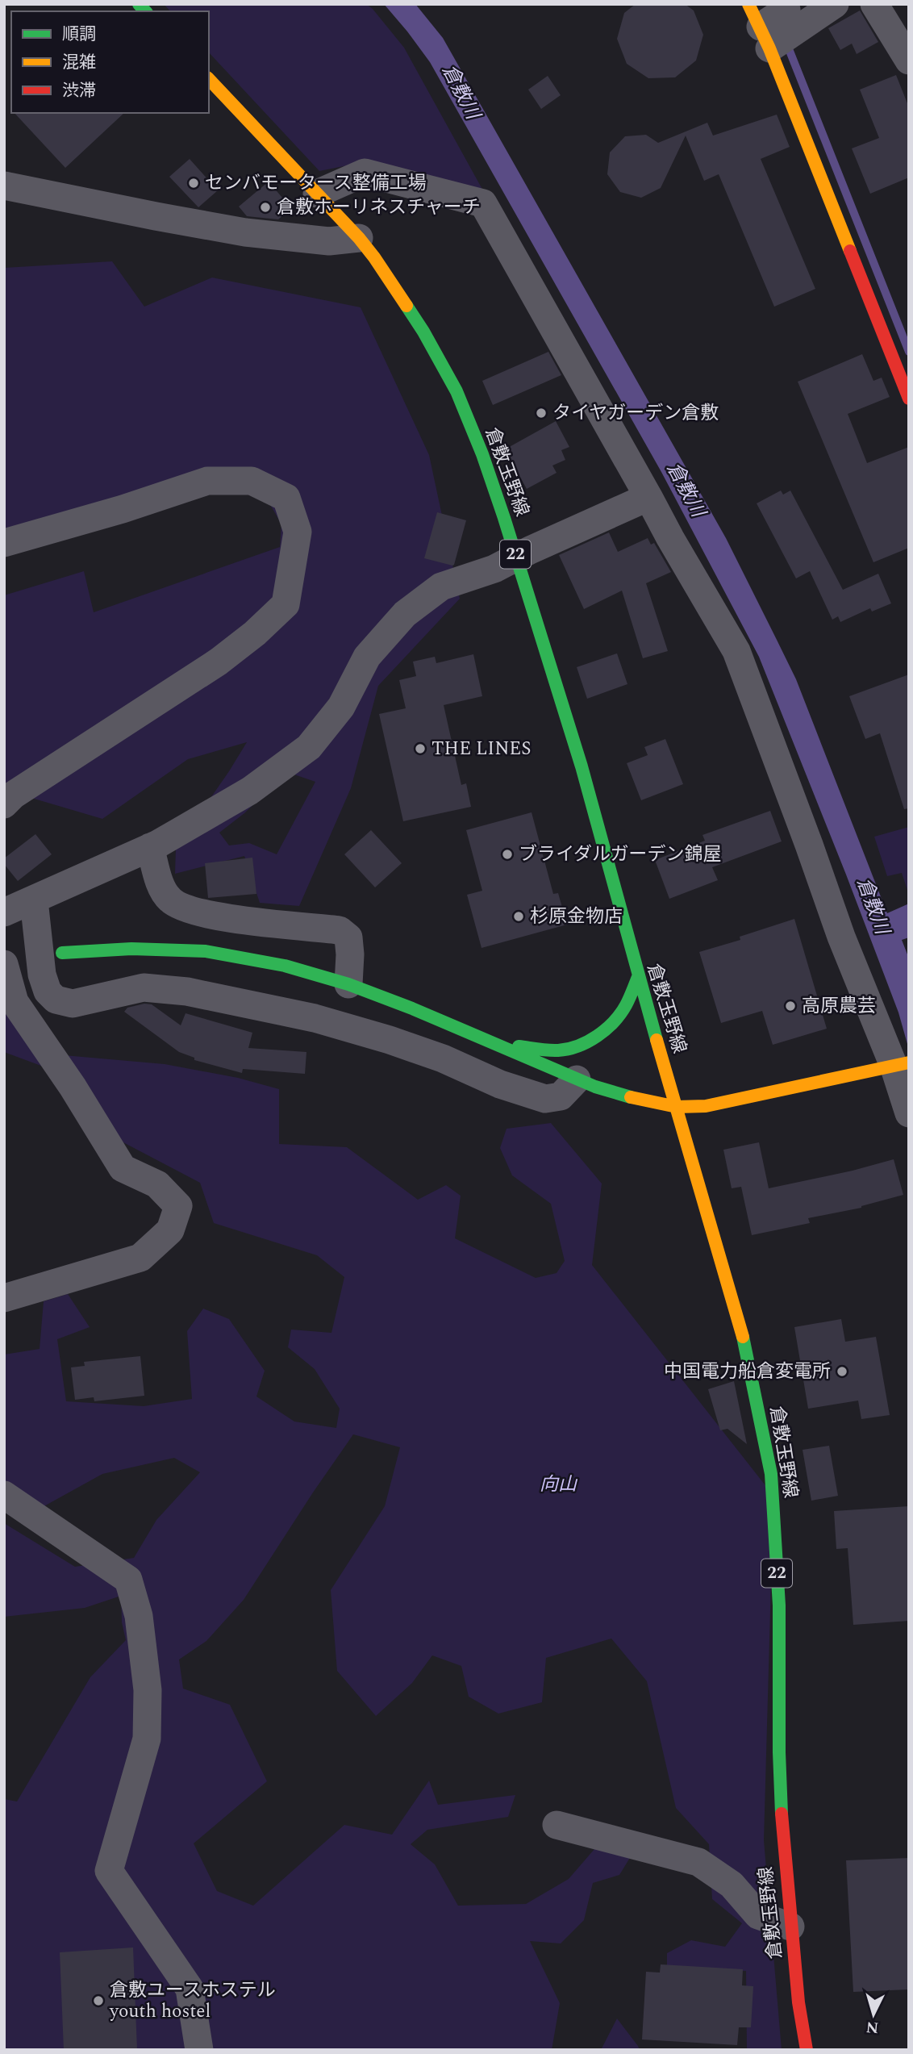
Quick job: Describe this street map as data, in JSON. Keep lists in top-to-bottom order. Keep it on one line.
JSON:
{"streets":{"main road":["倉敷玉野線","22"]},"water":["倉敷川"],"parks":["向山"],"places":["センバモータース整備工場","倉敷ホーリネスチャーチ","タイヤガーデン倉敷","THE LINES","ブライダルガーデン錦屋","杉原金物店","高原農芸","中国電力船倉変電所","倉敷ユースホステル youth hostel"],"legend":["順調","混雑","渋滞"],"north":"bottom"}
